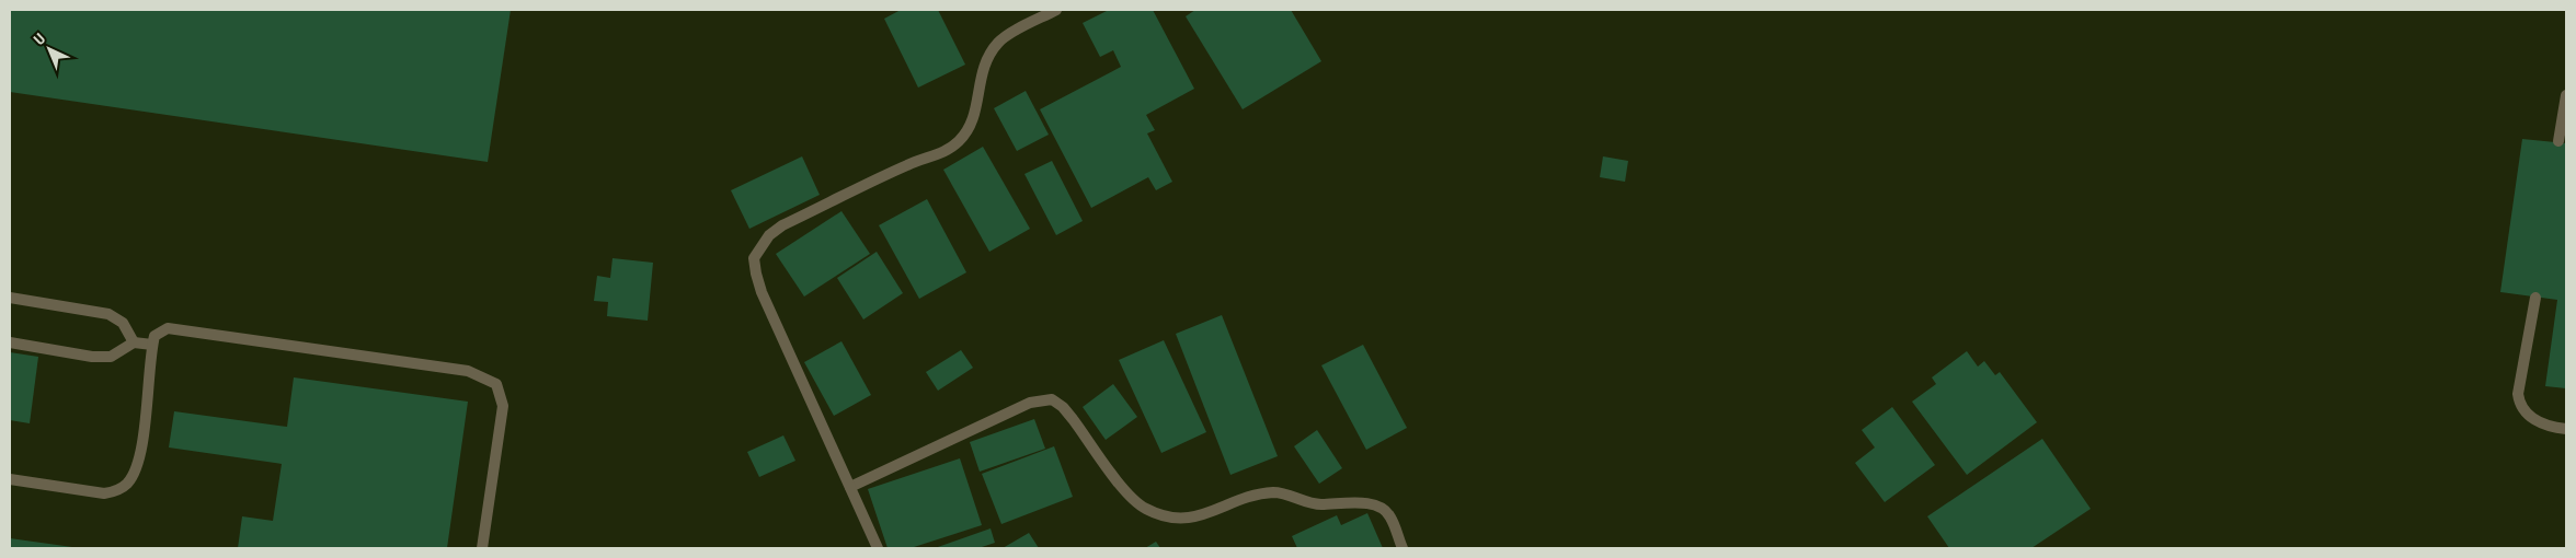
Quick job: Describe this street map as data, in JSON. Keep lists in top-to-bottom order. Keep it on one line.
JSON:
{"north":"top left"}
